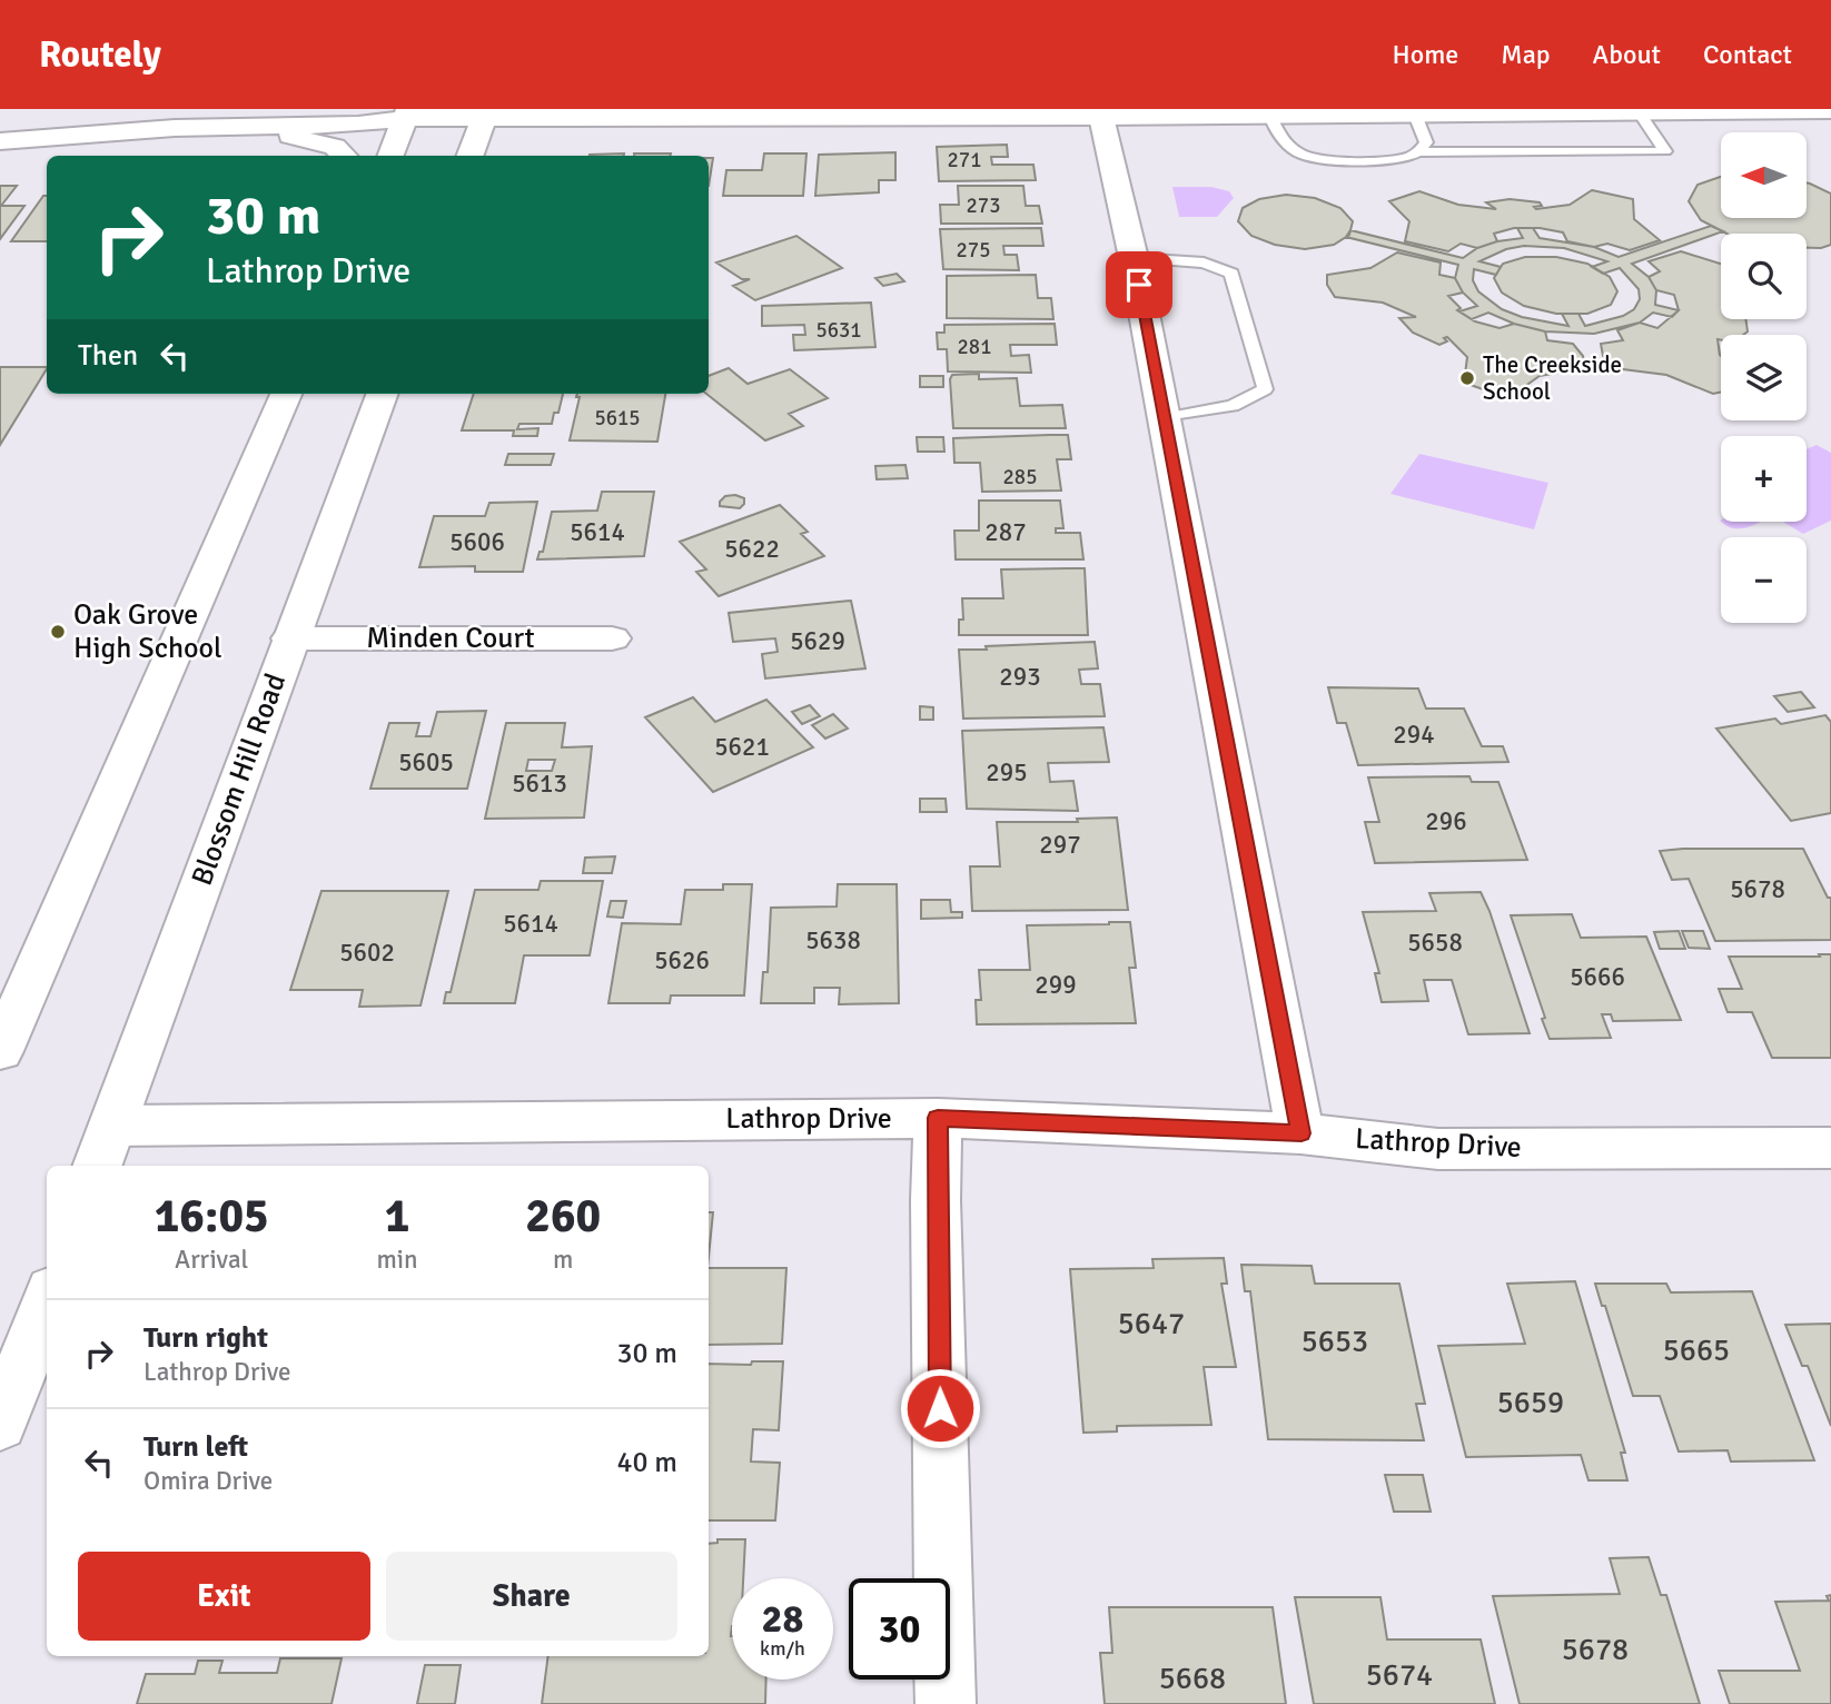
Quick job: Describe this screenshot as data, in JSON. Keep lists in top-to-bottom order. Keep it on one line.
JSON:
{"streets":{"street":["Minden Court","Blossom Hill Road","Lathrop Drive"]},"crossings":[["Minden Court","Blossom Hill Road"],["Blossom Hill Road","Lathrop Drive"]],"places":["The Creekside School","Oak Grove High School"],"house_numbers":["271","273","275","5631","281","5615","285","5614","287","5606","5622","5629","293","294","5621","5605","295","5613","296","297","5678","5614","5638","5658","5602","5626","5666","299","5647","5653","5665","5659","5678","5674","5668"],"north":"left","page":{"header":"Routely","nav":["Home","Map","About","Contact"],"map_buttons":["+","−"],"turn":["30 m","Lathrop Drive"],"then":"Then","eta":["16:05","Arrival","1","min","260","m"],"list":[{"name":"Turn right","note":"Lathrop Drive","value":"30 m"},{"name":"Turn left","note":"Omira Drive","value":"40 m"}],"buttons":["Exit","Share"],"speed":"28 km/h","limit":"30"}}
